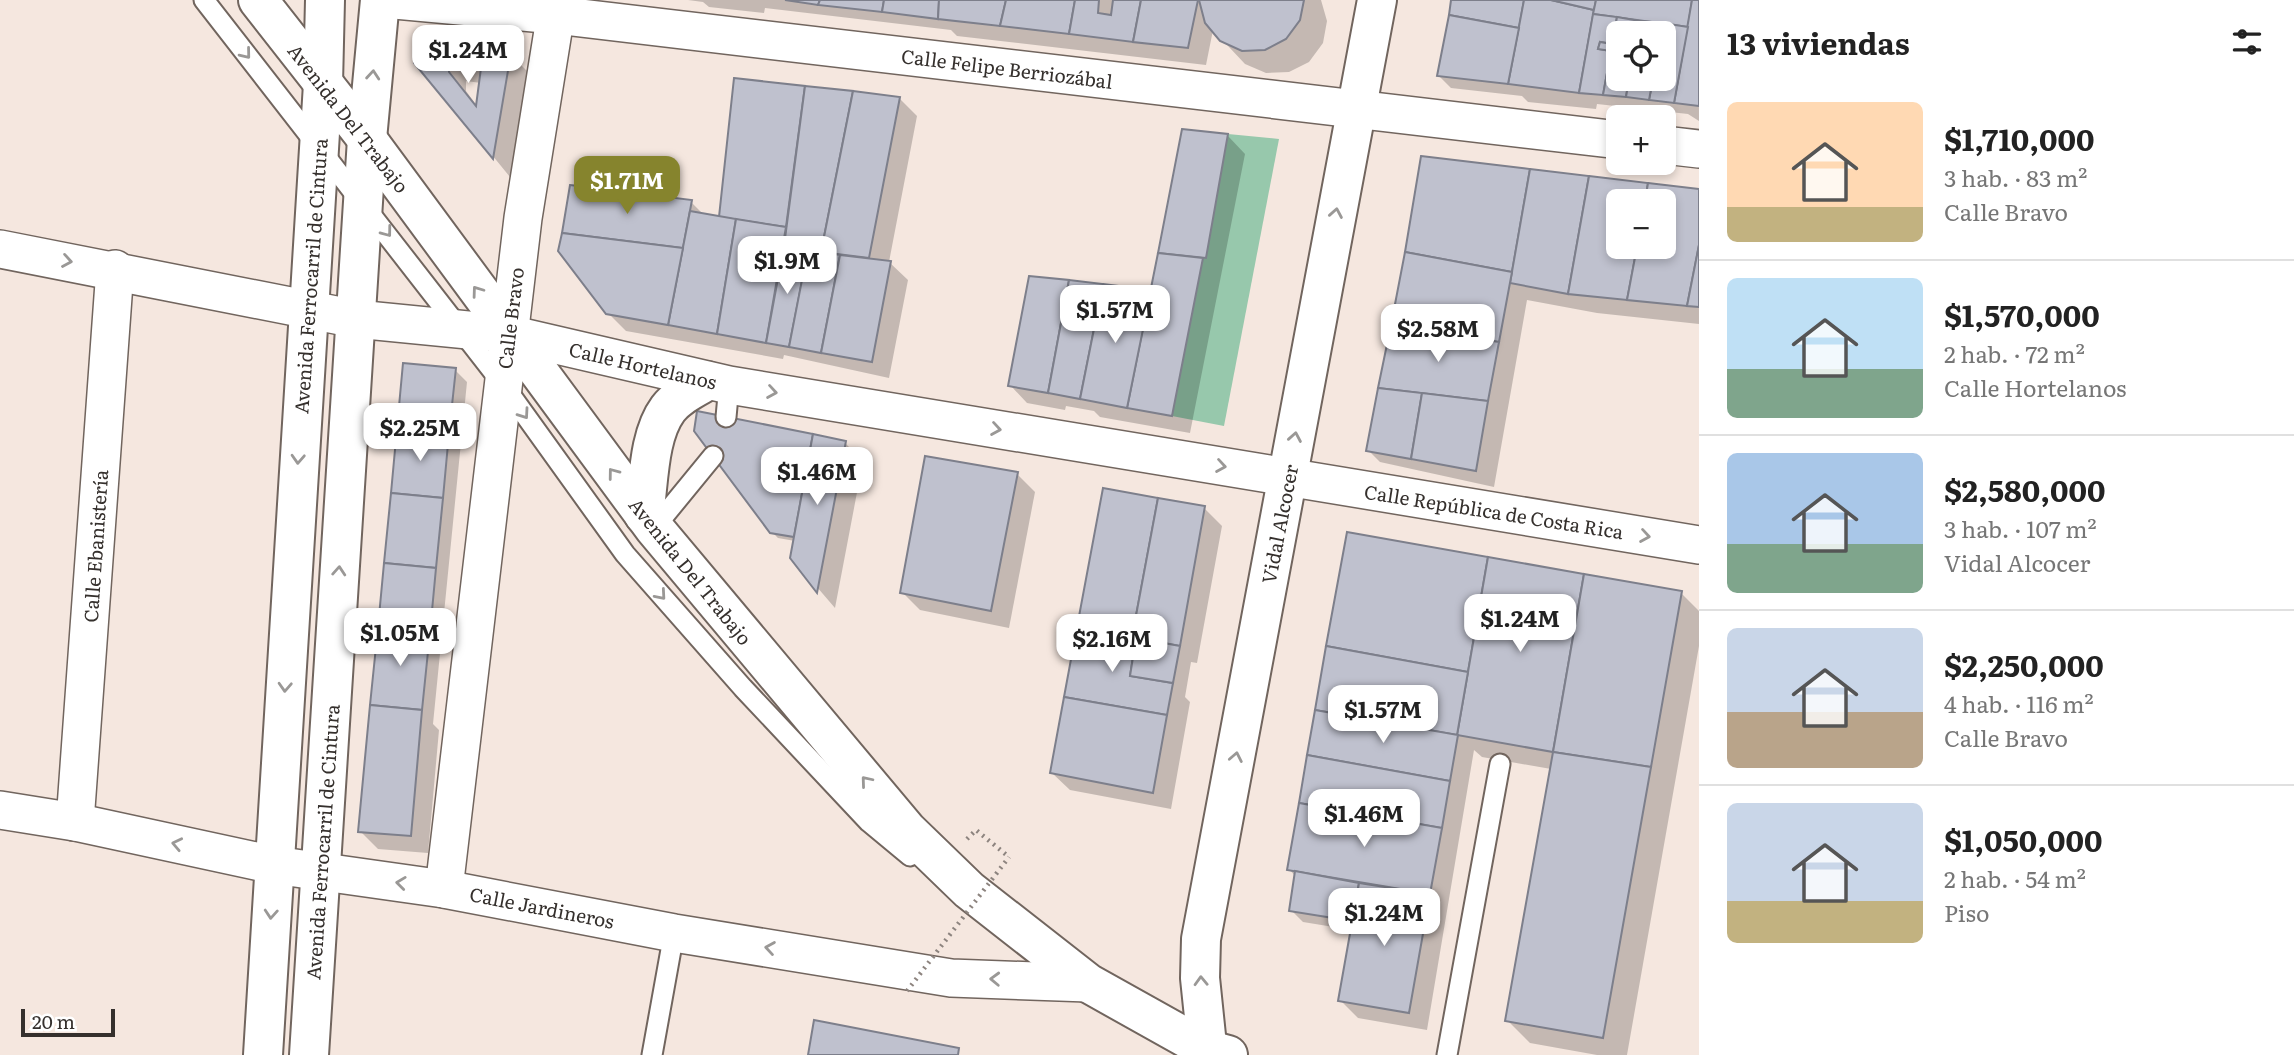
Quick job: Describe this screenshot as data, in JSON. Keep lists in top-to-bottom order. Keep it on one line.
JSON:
{"streets":{"main road":["Avenida Del Trabajo","Avenida Ferrocarril de Cintura","Vidal Alcocer"],"street":["Calle Felipe Berriozábal","Calle Bravo","Calle Hortelanos","Calle República de Costa Rica","Calle Ebanistería","Calle Jardineros"]},"crossings":[["Calle Felipe Berriozábal","Calle Bravo"],["Calle Felipe Berriozábal","Vidal Alcocer"],["Avenida Del Trabajo","Avenida Ferrocarril de Cintura"],["Avenida Del Trabajo","Calle Bravo"],["Avenida Del Trabajo","Calle Hortelanos"],["Avenida Del Trabajo","Vidal Alcocer"],["Avenida Del Trabajo","Calle Jardineros"],["Avenida Ferrocarril de Cintura","Calle Hortelanos"],["Avenida Ferrocarril de Cintura","Calle Jardineros"],["Calle Bravo","Calle Hortelanos"],["Calle Bravo","Calle Jardineros"],["Calle Hortelanos","Calle República de Costa Rica"],["Calle Hortelanos","Vidal Alcocer"],["Calle Hortelanos","Calle Ebanistería"],["Calle República de Costa Rica","Vidal Alcocer"],["Calle Ebanistería","Calle Jardineros"]],"one_way":["Avenida Del Trabajo","Calle Hortelanos","Calle República de Costa Rica","Vidal Alcocer","Calle Jardineros"],"scale_bar":"20 m","page":{"heading":"13 viviendas","map_buttons":["+","−"],"price":["$1.24M","$1.71M","$1.9M","$1.57M","$2.58M","$2.25M","$1.46M","$1.24M","$1.05M","$2.16M","$1.57M","$1.46M","$1.24M"],"list":[{"name":"$1,710,000","note":"3 hab. · 83 m² · Calle Bravo"},{"name":"$1,570,000","note":"2 hab. · 72 m² · Calle Hortelanos"},{"name":"$2,580,000","note":"3 hab. · 107 m² · Vidal Alcocer"},{"name":"$2,250,000","note":"4 hab. · 116 m² · Calle Bravo"},{"name":"$1,050,000","note":"2 hab. · 54 m² · Piso"}],"scale":"20 m"}}
